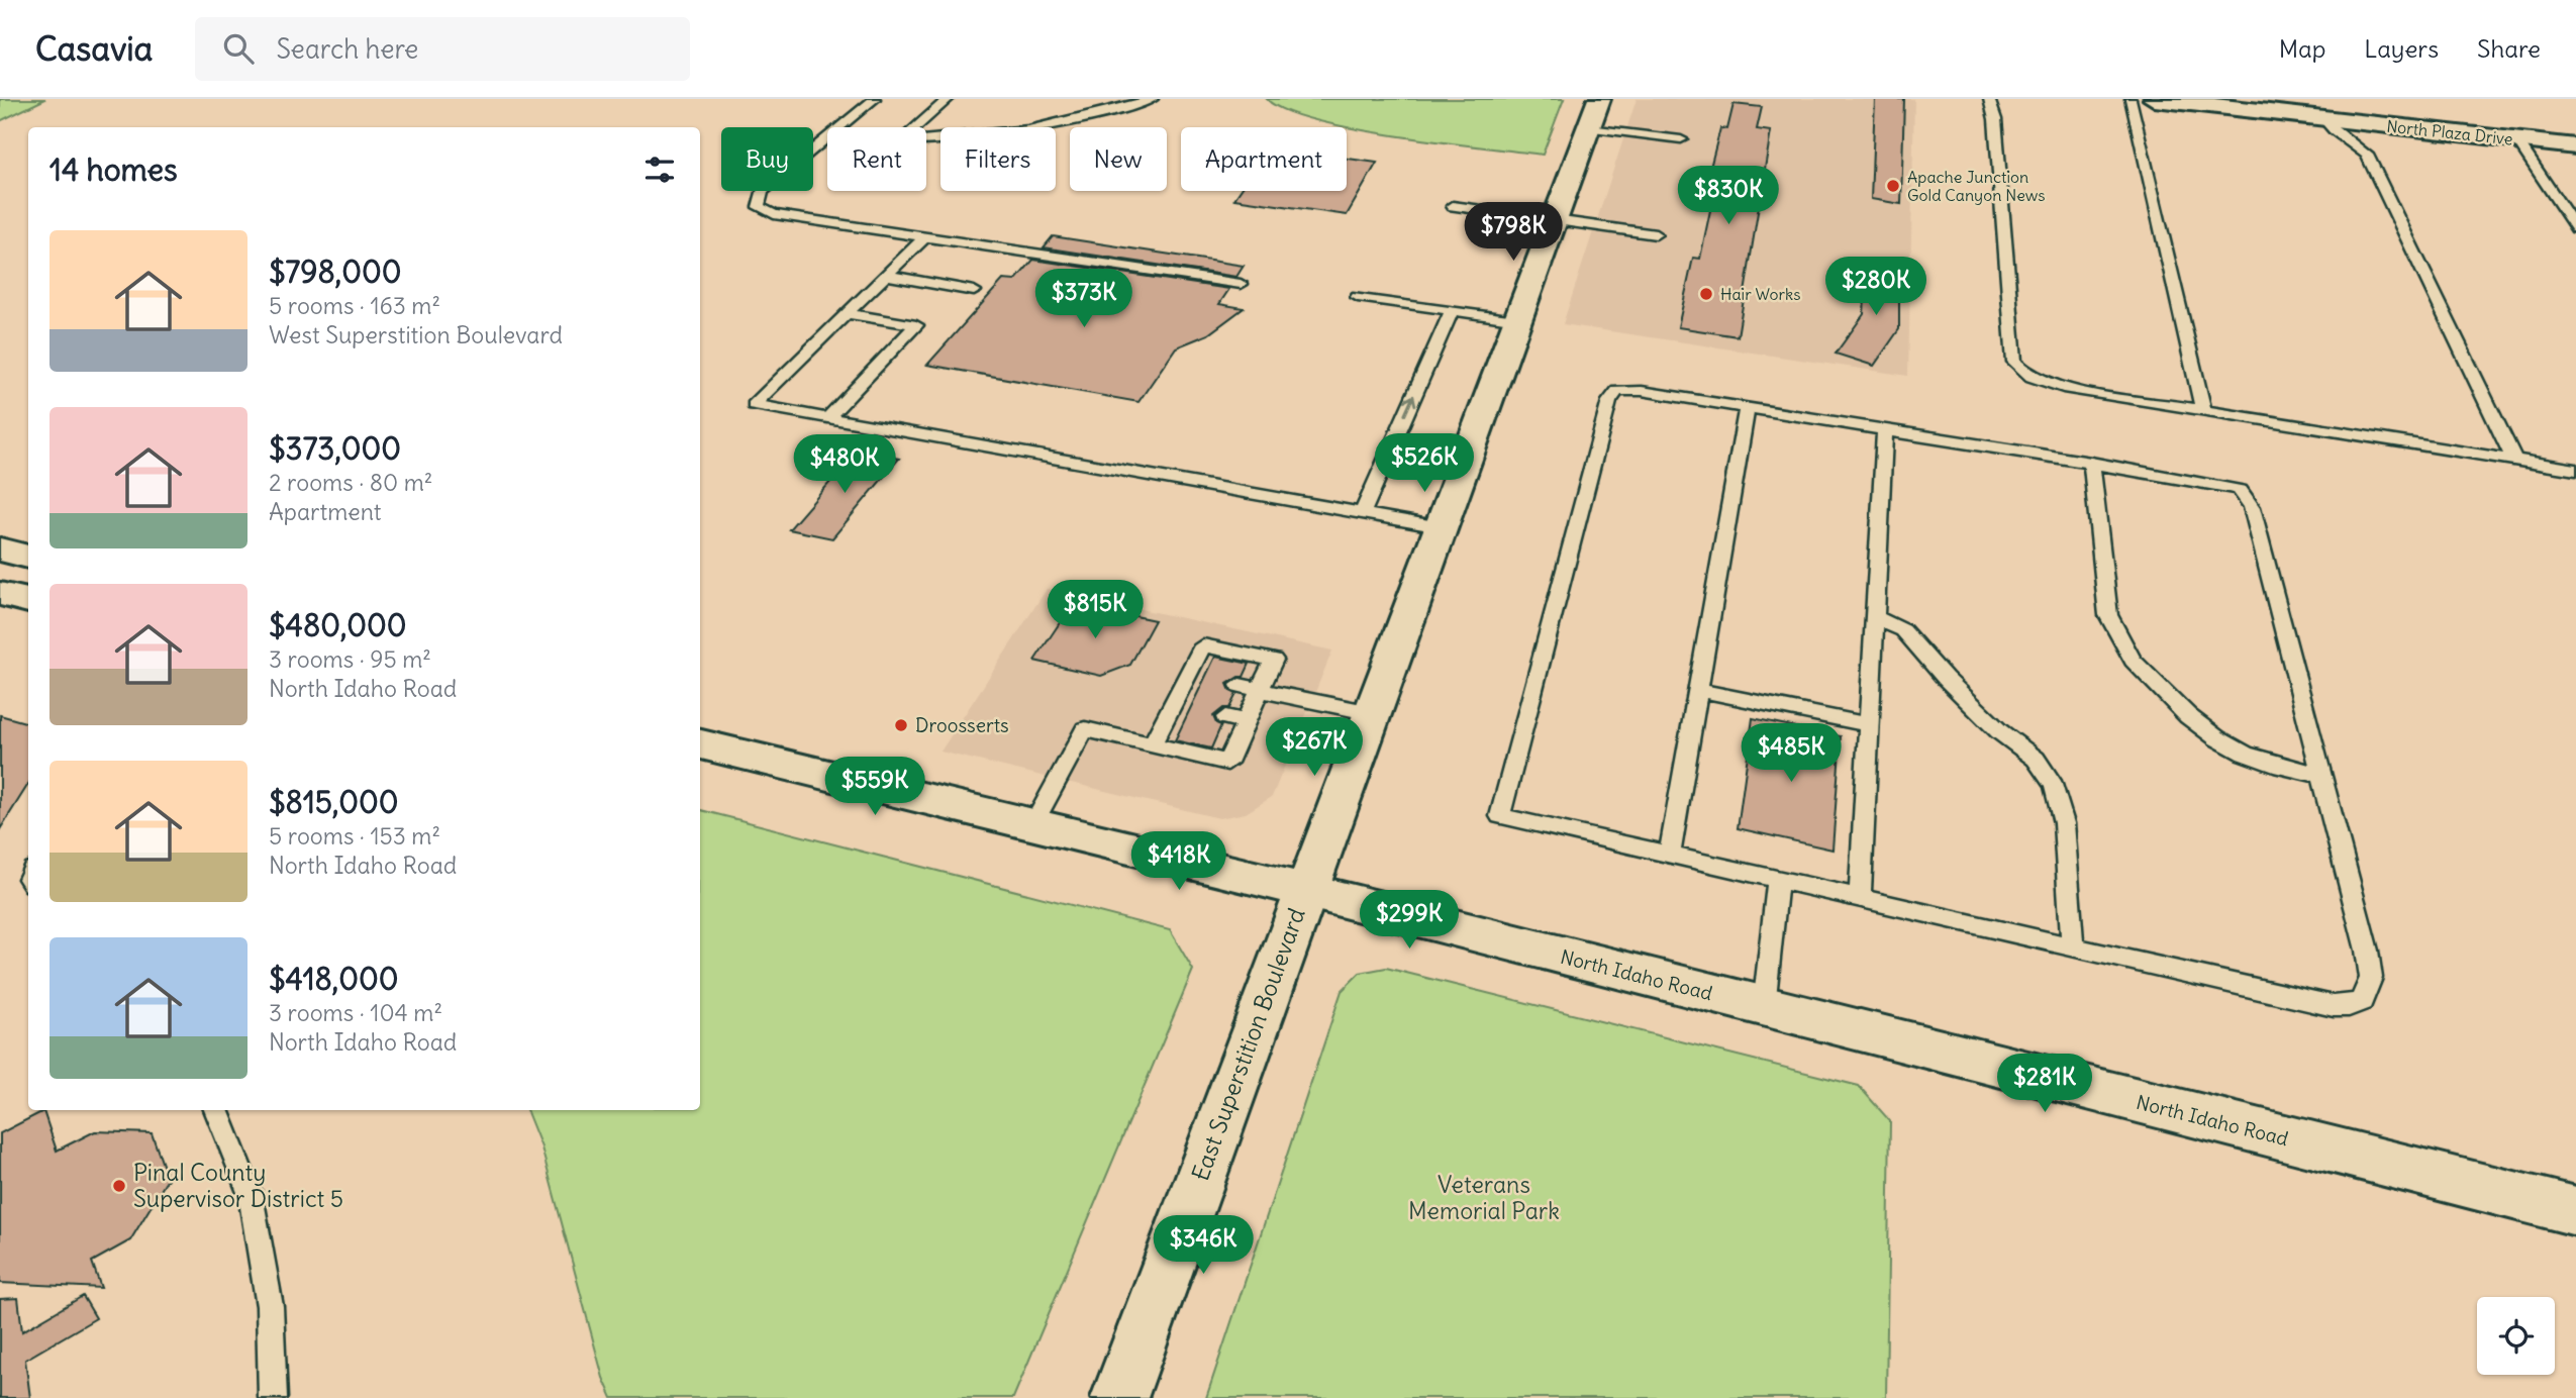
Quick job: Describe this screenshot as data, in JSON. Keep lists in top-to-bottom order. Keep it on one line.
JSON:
{"streets":{"main road":["North Plaza Drive","North Idaho Road","East Superstition Boulevard"]},"crossings":[["North Idaho Road","East Superstition Boulevard"]],"parks":["Veterans Memorial Park"],"places":["Apache Junction Gold Canyon News","Hair Works","Droosserts","Pinal County Supervisor District 5"],"page":{"header":"Casavia","search":"Search here","nav":["Map","Layers","Share"],"chip":["Buy","Rent","Filters","New","Apartment"],"heading":"14 homes","price":["$830K","$798K","$280K","$373K","$526K","$480K","$815K","$267K","$485K","$559K","$418K","$299K","$281K","$346K"],"list":[{"name":"$798,000","note":"5 rooms · 163 m² · West Superstition Boulevard"},{"name":"$373,000","note":"2 rooms · 80 m² · Apartment"},{"name":"$480,000","note":"3 rooms · 95 m² · North Idaho Road"},{"name":"$815,000","note":"5 rooms · 153 m² · North Idaho Road"},{"name":"$418,000","note":"3 rooms · 104 m² · North Idaho Road"}]}}
